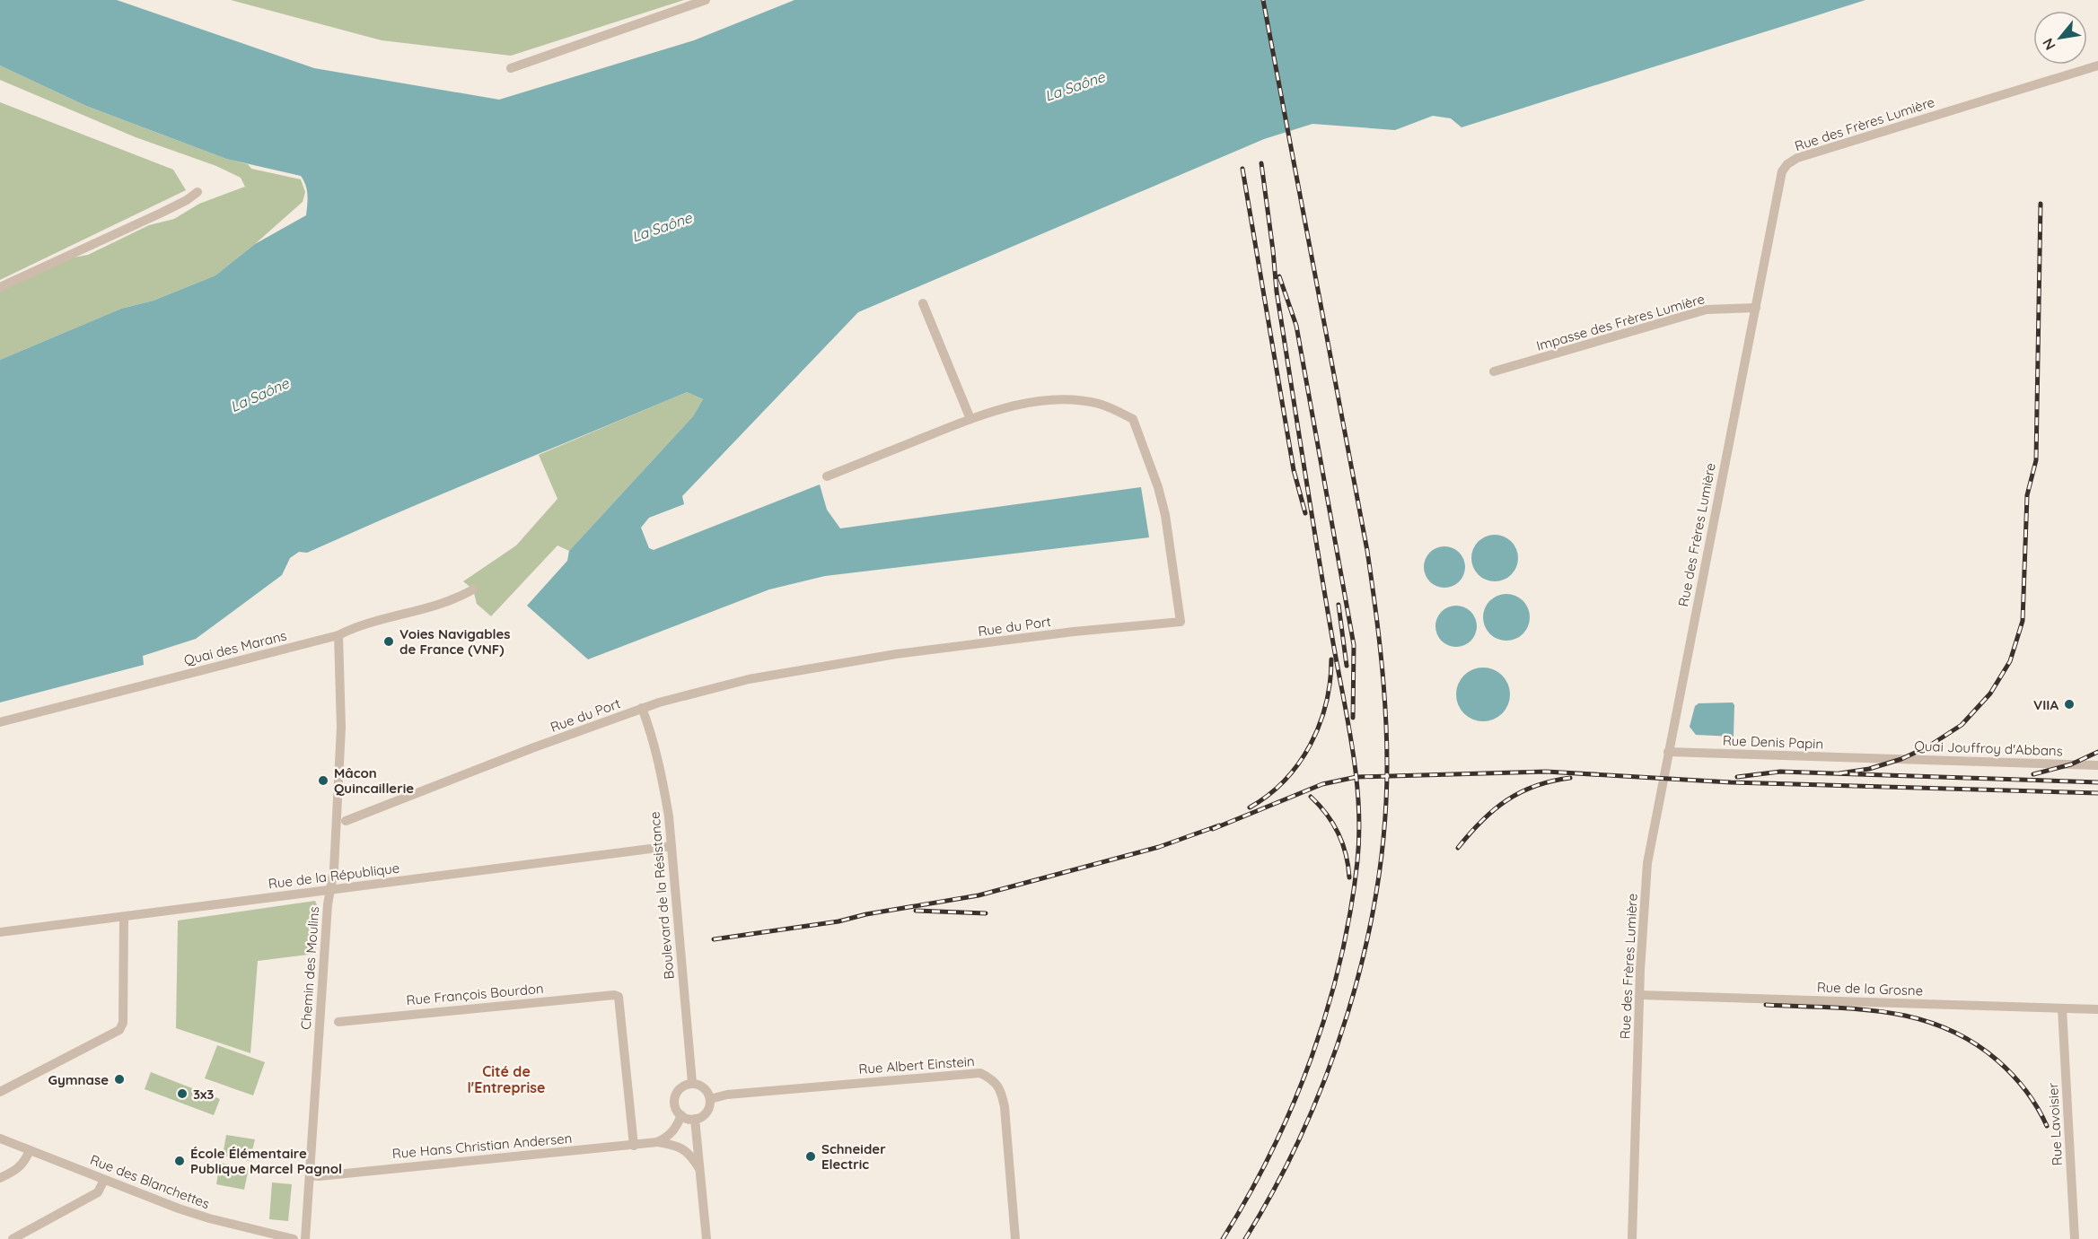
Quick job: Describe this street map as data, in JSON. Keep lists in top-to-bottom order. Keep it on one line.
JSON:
{"streets":{"street":["Rue des Frères Lumière","Impasse des Frères Lumière","Rue du Port","Quai des Marans","Rue Denis Papin","Quai Jouffroy d'Abbans","Rue de la République","Boulevard de la Résistance","Chemin des Moulins","Rue de la Grosne","Rue François Bourdon","Rue Albert Einstein","Rue Lavoisier","Rue Hans Christian Andersen","Rue des Blanchettes"]},"crossings":[["Rue des Frères Lumière","Impasse des Frères Lumière"],["Rue des Frères Lumière","Rue Denis Papin"],["Rue des Frères Lumière","Rue de la Grosne"],["Rue du Port","Boulevard de la Résistance"],["Quai des Marans","Chemin des Moulins"],["Rue Denis Papin","Quai Jouffroy d'Abbans"],["Rue de la République","Boulevard de la Résistance"],["Rue de la République","Chemin des Moulins"],["Boulevard de la Résistance","Rue Albert Einstein"],["Chemin des Moulins","Rue Hans Christian Andersen"],["Rue de la Grosne","Rue Lavoisier"],["Rue François Bourdon","Rue Hans Christian Andersen"]],"districts":["Cité de l'Entreprise"],"water":["La Saône"],"places":["Voies Navigables de France (VNF)","VIIA","Mâcon Quincaillerie","Gymnase","3x3","Schneider Electric","École Élémentaire Publique Marcel Pagnol"],"north":"bottom left"}
